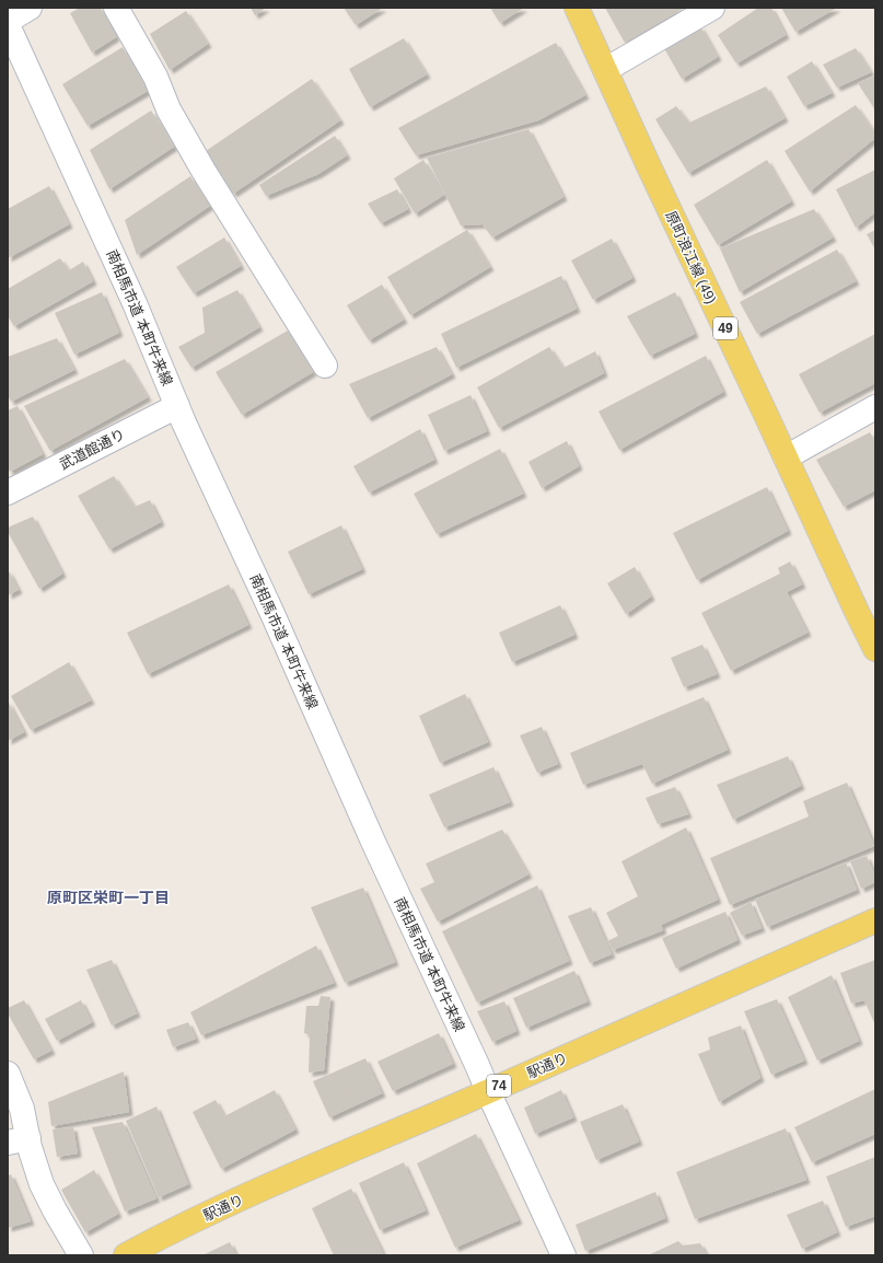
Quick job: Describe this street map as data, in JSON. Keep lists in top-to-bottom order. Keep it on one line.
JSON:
{"streets":{"main road":["原町浪江線 (49)","49","駅通り","74"],"street":["南相馬市道 本町牛来線","武道館通り"]},"crossings":[["南相馬市道 本町牛来線","武道館通り"],["南相馬市道 本町牛来線","駅通り"]],"districts":["原町区栄町一丁目"]}
